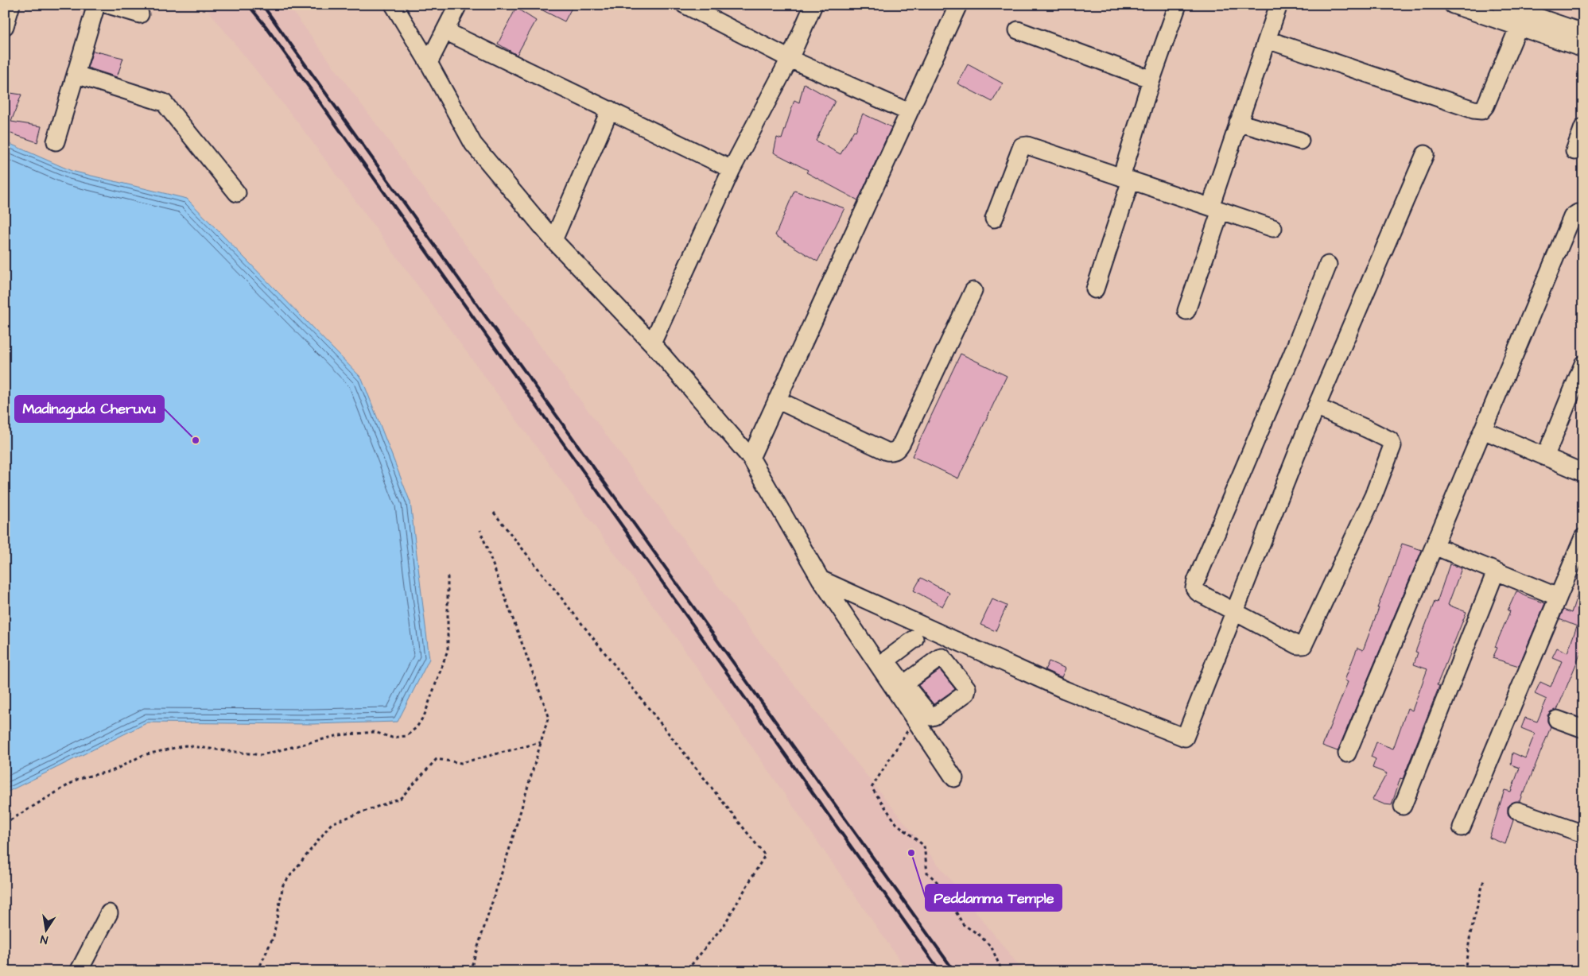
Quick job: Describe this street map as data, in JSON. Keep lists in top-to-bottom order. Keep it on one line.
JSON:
{"places":["Madinaguda Cheruvu","Peddamma Temple"],"north":"bottom"}
